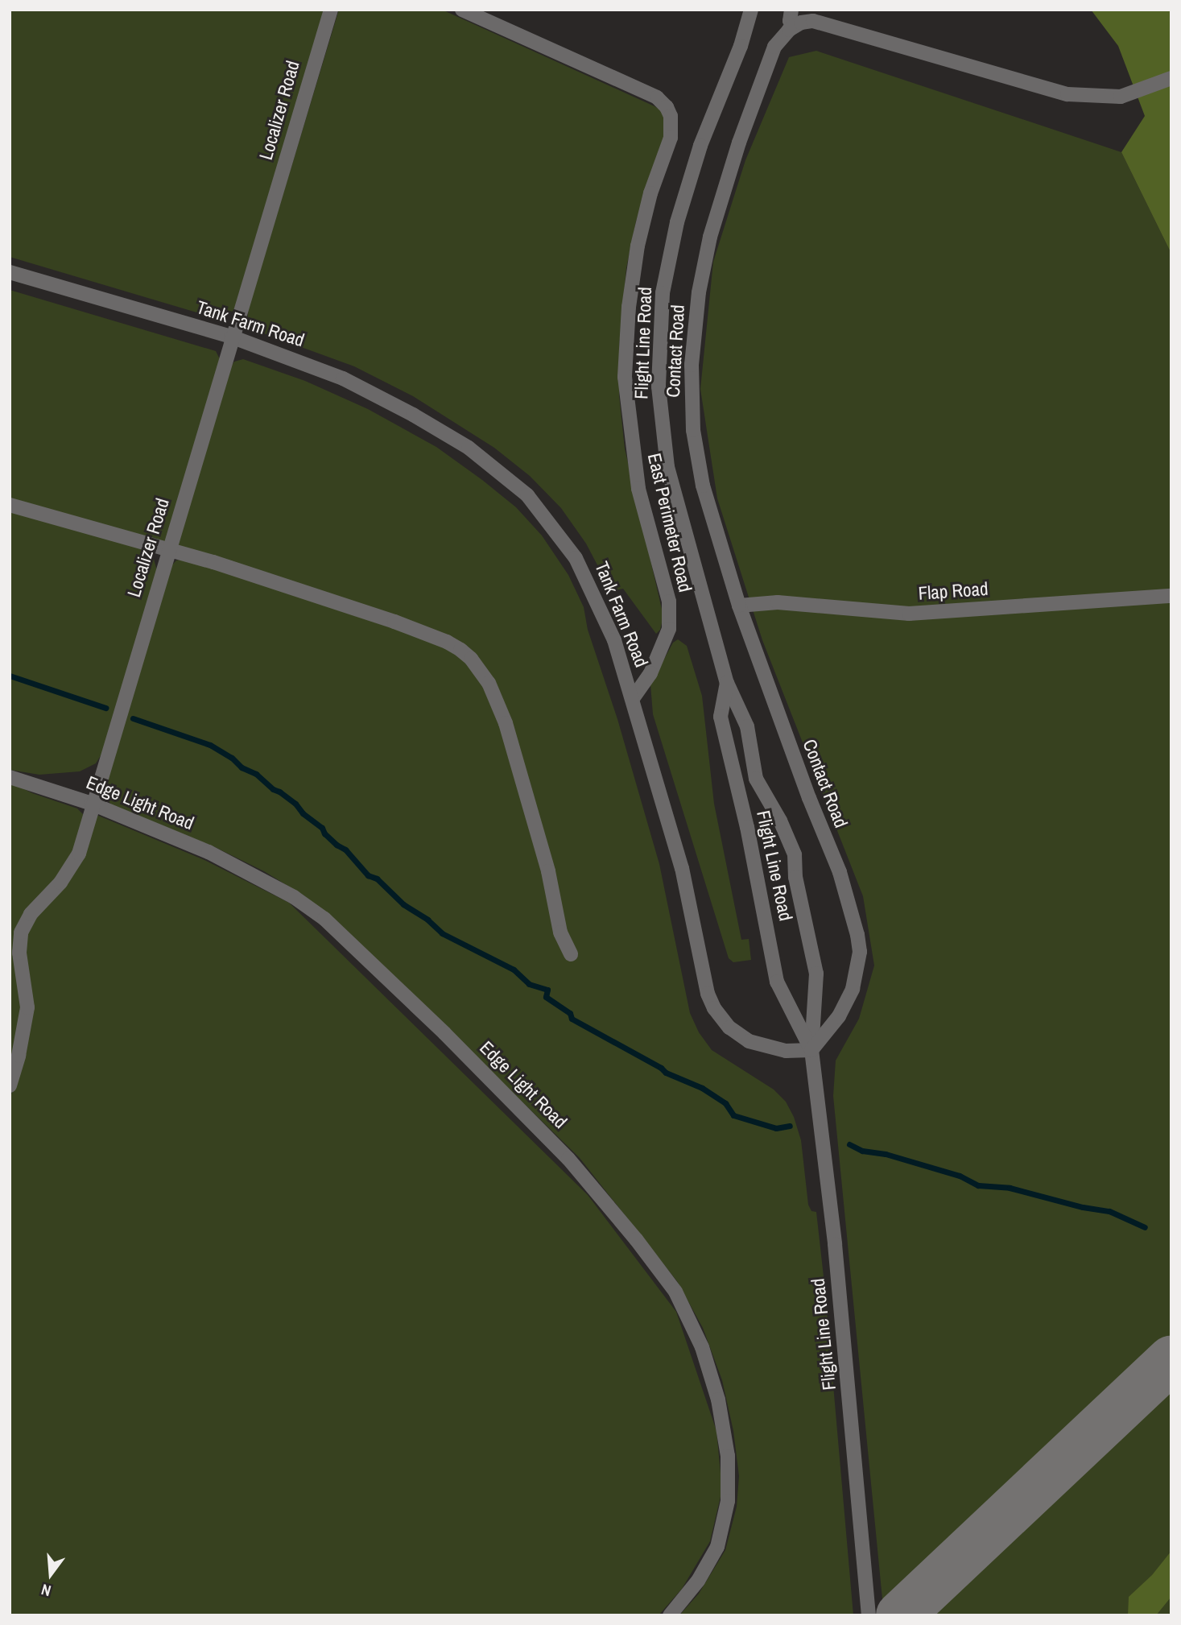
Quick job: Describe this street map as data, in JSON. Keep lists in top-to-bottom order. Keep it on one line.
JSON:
{"streets":{"lane":["Localizer Road","Tank Farm Road","Flight Line Road","Contact Road","East Perimeter Road","Flap Road","Edge Light Road"]},"crossings":[["Localizer Road","Tank Farm Road"],["Localizer Road","Edge Light Road"],["Tank Farm Road","Flight Line Road"],["Tank Farm Road","Contact Road"],["Tank Farm Road","East Perimeter Road"],["Flight Line Road","Contact Road"],["Contact Road","Flap Road"]],"north":"bottom"}
